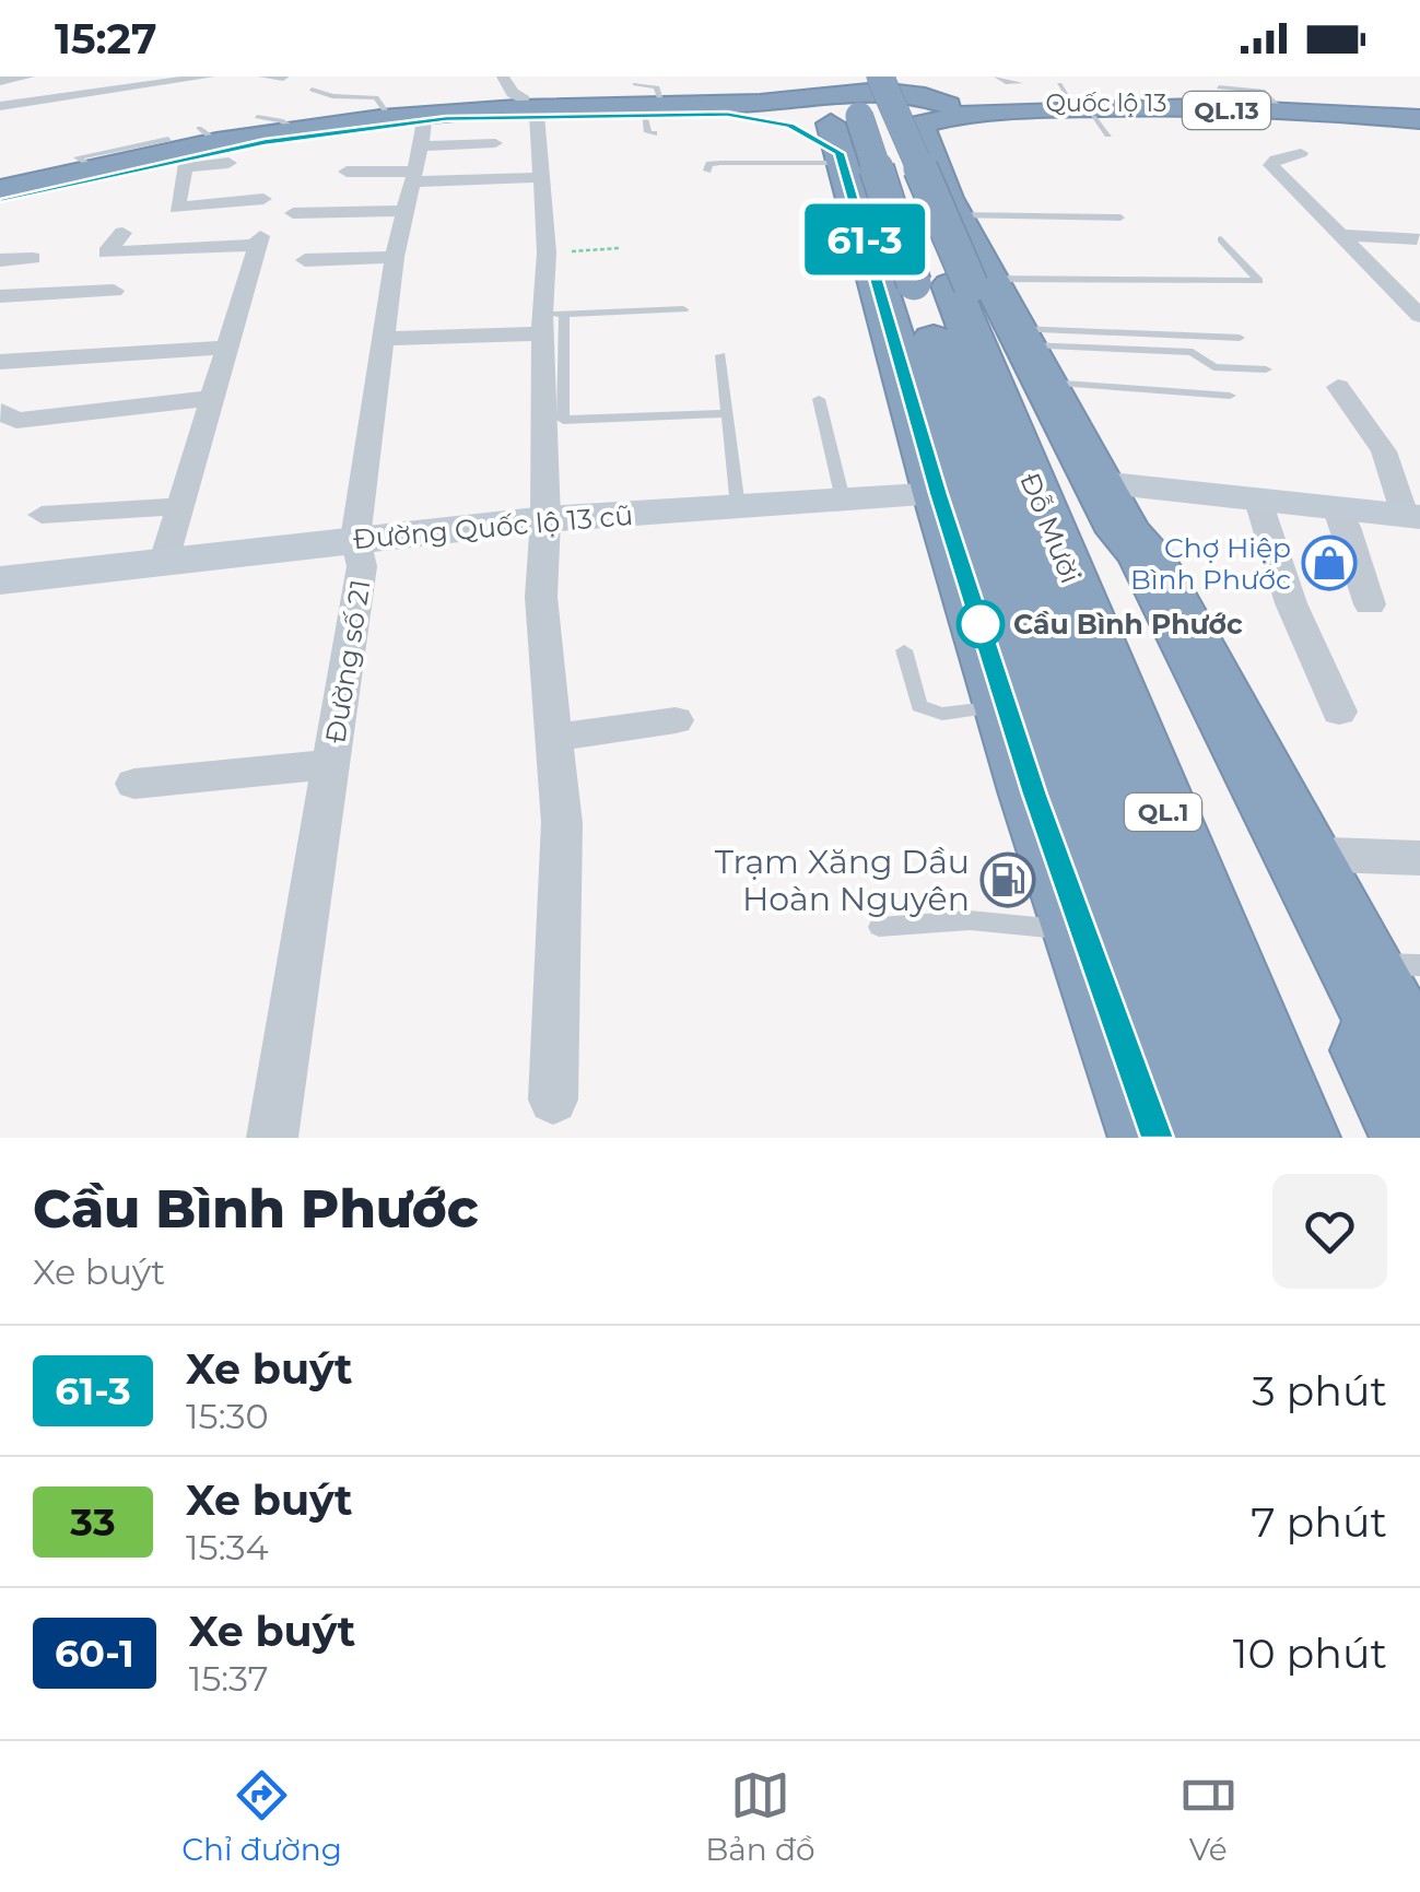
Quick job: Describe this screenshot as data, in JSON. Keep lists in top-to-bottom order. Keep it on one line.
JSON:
{"streets":{"highway":["Quốc lộ 13","QL.13","Đỗ Mười","QL.1"],"street":["Đường Quốc lộ 13 cũ","Đường số 21"]},"crossings":[["Quốc lộ 13","QL.13"],["Quốc lộ 13","Đỗ Mười"],["Quốc lộ 13","QL.1"],["QL.13","Đỗ Mười"],["QL.13","Đường số 21"],["QL.13","QL.1"],["Đường Quốc lộ 13 cũ","Đỗ Mười"],["Đường Quốc lộ 13 cũ","Đường số 21"],["Đỗ Mười","QL.1"]],"places":{"shop":["Chợ Hiệp Bình Phước"],"other":["Cầu Bình Phước"],"fuel station":["Trạm Xăng Dầu Hoàn Nguyên"]},"lines":["bus line 61-3"],"page":{"status":"15:27","on_map":"61-3","heading":["Cầu Bình Phước","Xe buýt"],"list":[{"mark":"61-3","name":"Xe buýt","note":"15:30","value":"3 phút"},{"mark":"33","name":"Xe buýt","note":"15:34","value":"7 phút"},{"mark":"60-1","name":"Xe buýt","note":"15:37","value":"10 phút"}],"tabs":["Chỉ đường","Bản đồ","Vé"]}}
